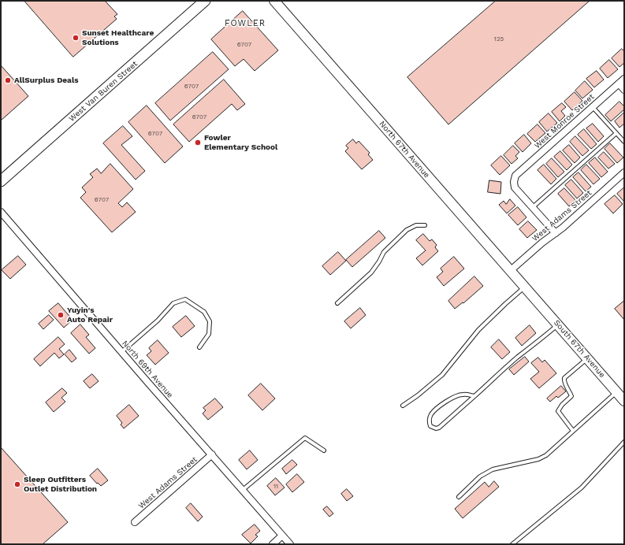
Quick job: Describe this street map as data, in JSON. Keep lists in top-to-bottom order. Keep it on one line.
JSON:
{"streets":{"main road":["West Van Buren Street","North 67th Avenue","South 67th Avenue"],"street":["West Monroe Street","West Adams Street","North 69th Avenue"]},"crossings":[["North 67th Avenue","West Adams Street"],["North 67th Avenue","South 67th Avenue"],["West Adams Street","North 69th Avenue"]],"districts":["FOWLER"],"places":["Sunset Healthcare Solutions","AllSurplus Deals","Fowler Elementary School","Yuyin's Auto Repair","Sleep Outfitters Outlet Distribution"],"house_numbers":["125","6707","6707","6707","6707","6707","11"]}
